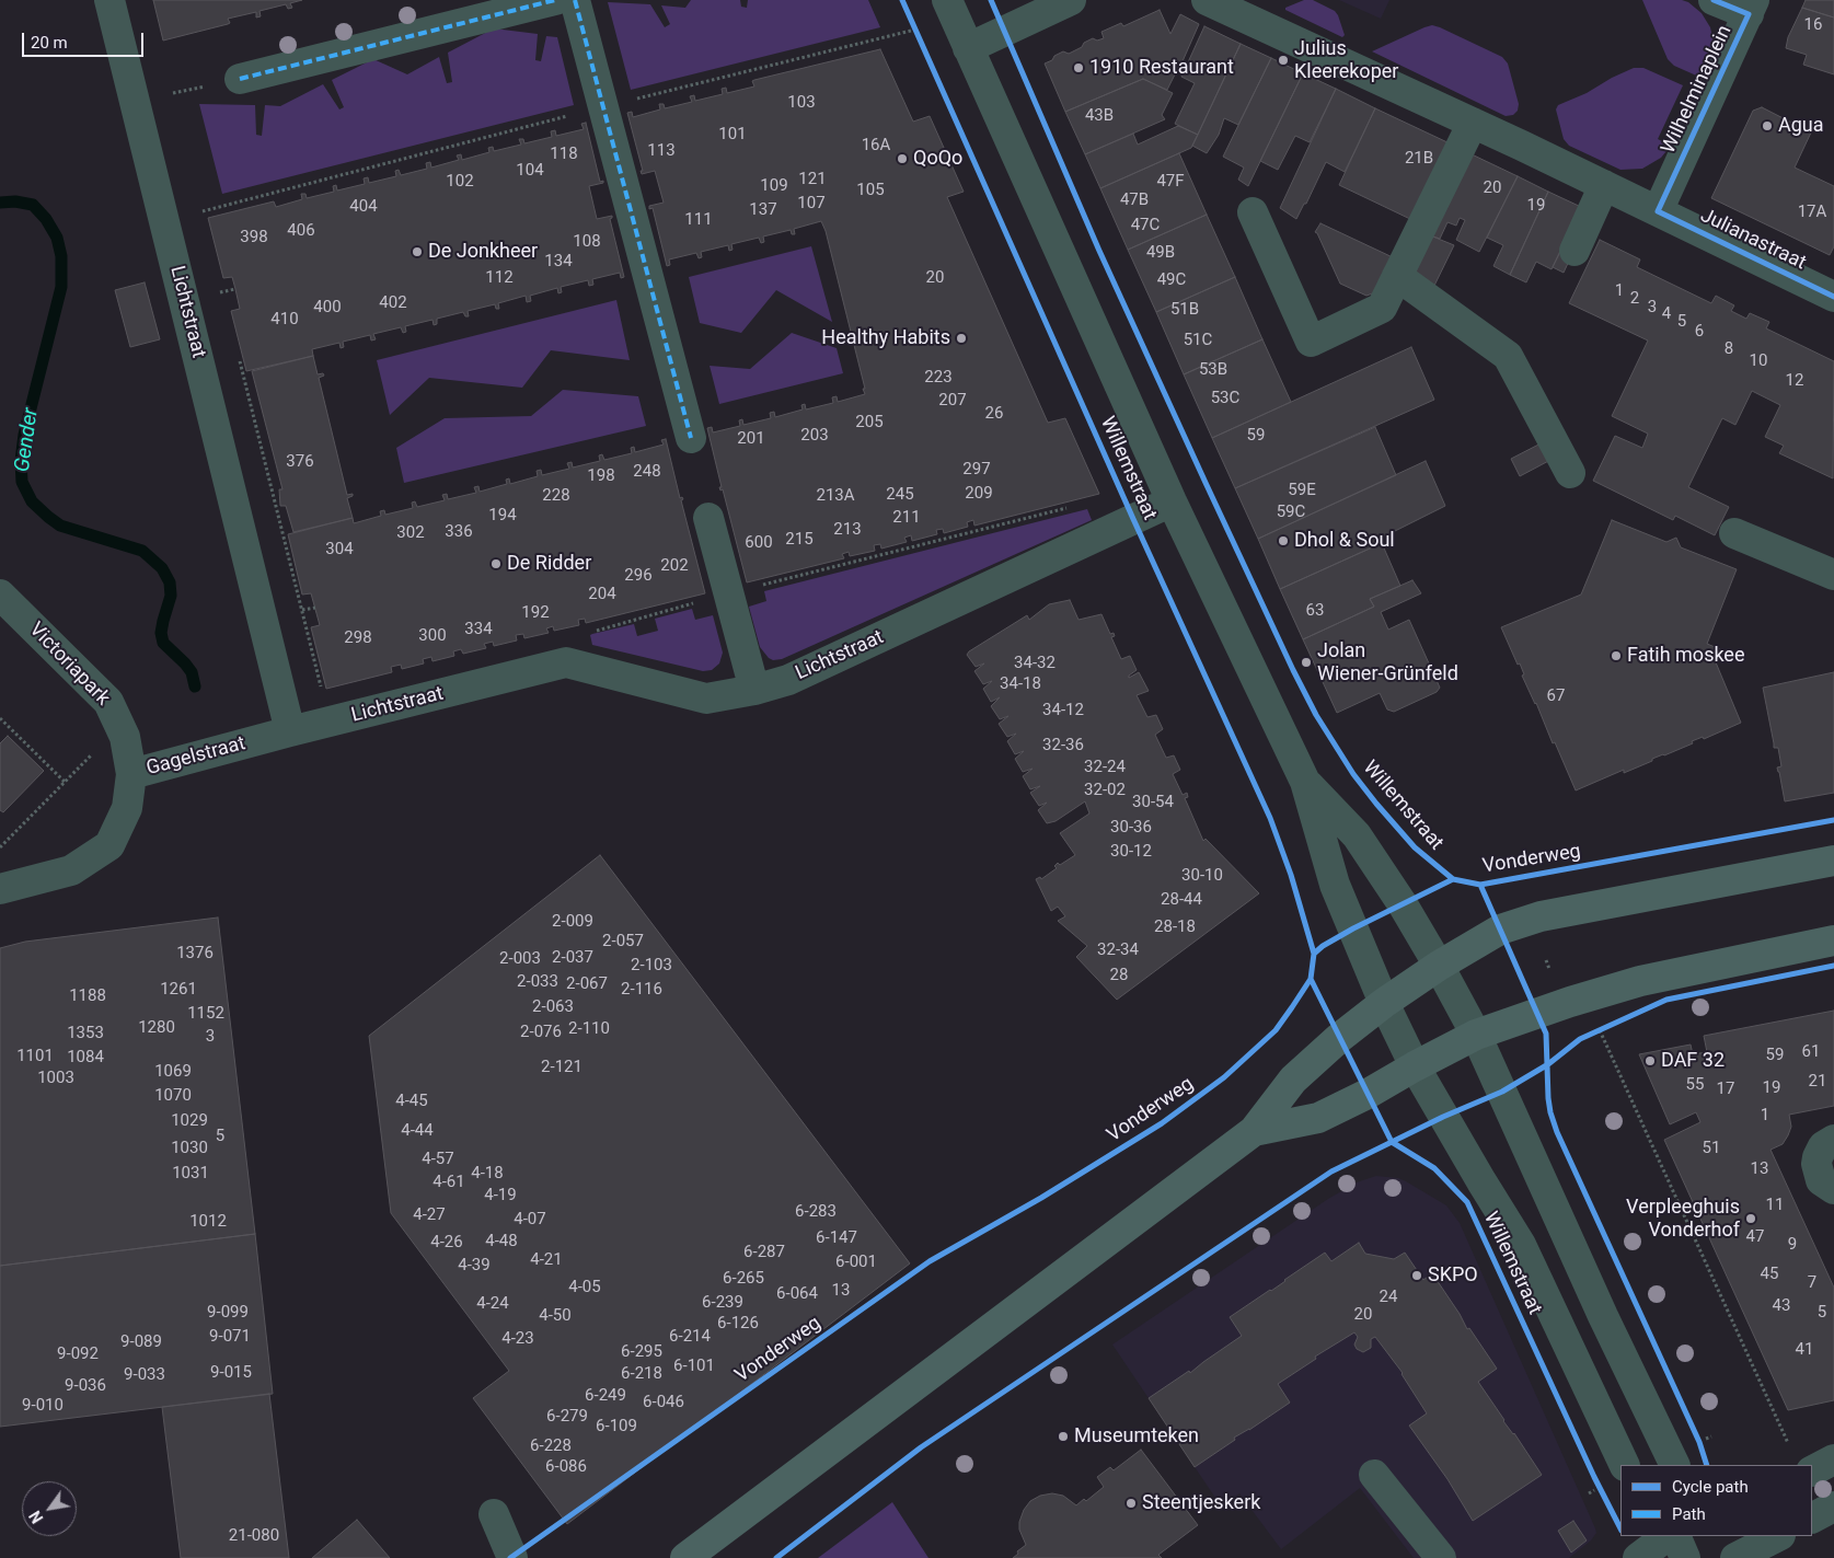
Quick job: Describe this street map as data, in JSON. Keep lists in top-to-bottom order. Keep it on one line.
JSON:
{"streets":{"street":["Wilhelminaplein","Julianastraat","Lichtstraat","Willemstraat","Victoriapark","Gagelstraat"],"cycle path":["Vonderweg"]},"crossings":[["Wilhelminaplein","Julianastraat"],["Lichtstraat","Willemstraat"],["Lichtstraat","Gagelstraat"],["Victoriapark","Gagelstraat"]],"water":["Gender"],"places":["Julius Kleerekoper","1910 Restaurant","Agua","QoQo","De Jonkheer","Healthy Habits","Dhol & Soul","De Ridder","Fatih moskee","Jolan Wiener-Grünfeld","DAF 32","Verpleeghuis Vonderhof","SKPO","Museumteken","Steentjeskerk"],"house_numbers":["16","103","43B","101","16A","113","118","21B","104","121","102","47F","109","20","105","47B","107","19","404","137","17A","111","47C","406","398","108","49B","134","112","20","49C","1","2","402","400","3","51B","4","410","5","6","51C","8","10","53B","223","12","53C","207","26","205","203","59","201","376","297","248","198","59E","209","245","228","213A","59C","194","211","213","336","302","215","600","304","202","296","204","63","192","334","300","298","34-32","34-18","67","34-12","32-36","32-24","32-02","30-54","30-36","30-12","30-10","28-44","2-009","28-18","2-057","32-34","1376","2-037","2-003","2-103","28","2-033","2-067","1261","2-116","1188","2-063","1152","1280","2-110","2-076","1353","3","61","59","1101","1084","2-121","1069","1003","21","55","19","17","1070","4-45","1","1029","4-44","5","1030","51","4-57","13","1031","4-18","4-61","4-19","11","6-283","4-27","4-07","1012","47","6-147","4-48","4-26","9","6-287","4-21","6-001","4-39","45","6-265","7","4-05","13","6-064","24","6-239","4-24","43","9-099","5","20","4-50","6-126","9-071","6-214","4-23","9-089","41","6-295","9-092","6-101","9-015","6-218","9-033","9-036","6-249","6-046","9-010","6-279","6-109","6-228","6-086","21-080"],"legend":["Cycle path","Path"],"scale_bar":"20 m","north":"bottom left"}
